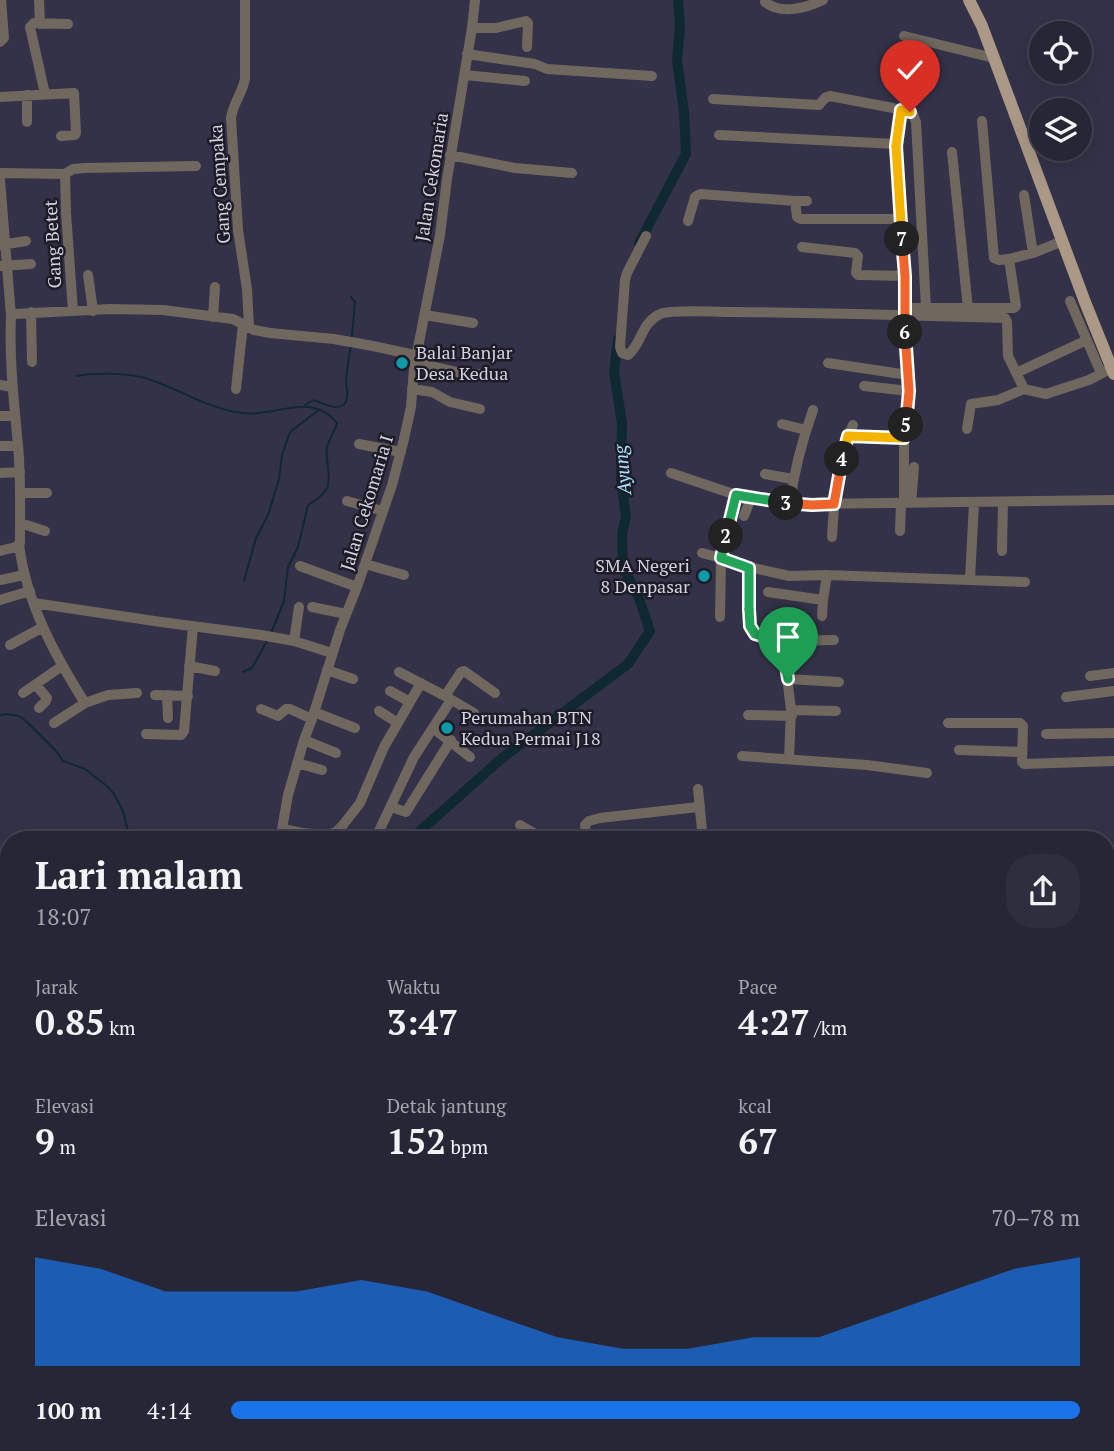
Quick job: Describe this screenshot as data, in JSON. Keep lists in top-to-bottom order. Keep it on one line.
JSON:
{"streets":{"street":["Jalan Cekomaria","Gang Cempaka","Gang Betet","Jalan Cekomaria I"]},"crossings":[["Jalan Cekomaria","Jalan Cekomaria I"]],"water":["Ayung"],"places":["Balai Banjar Desa Kedua","SMA Negeri 8 Denpasar","Perumahan BTN Kedua Permai J18"],"page":{"pins":["7","6","5","4","3","2"],"heading":["Lari malam","18:07"],"stats":[["Jarak","0.85 km"],["Waktu","3:47"],["Pace","4:27 /km"],["Elevasi","9 m"],["Detak jantung","152 bpm"],["kcal","67"]],"chart":["Elevasi","70–78 m"],"list":[{"name":"100 m","note":"4:14"}]}}
